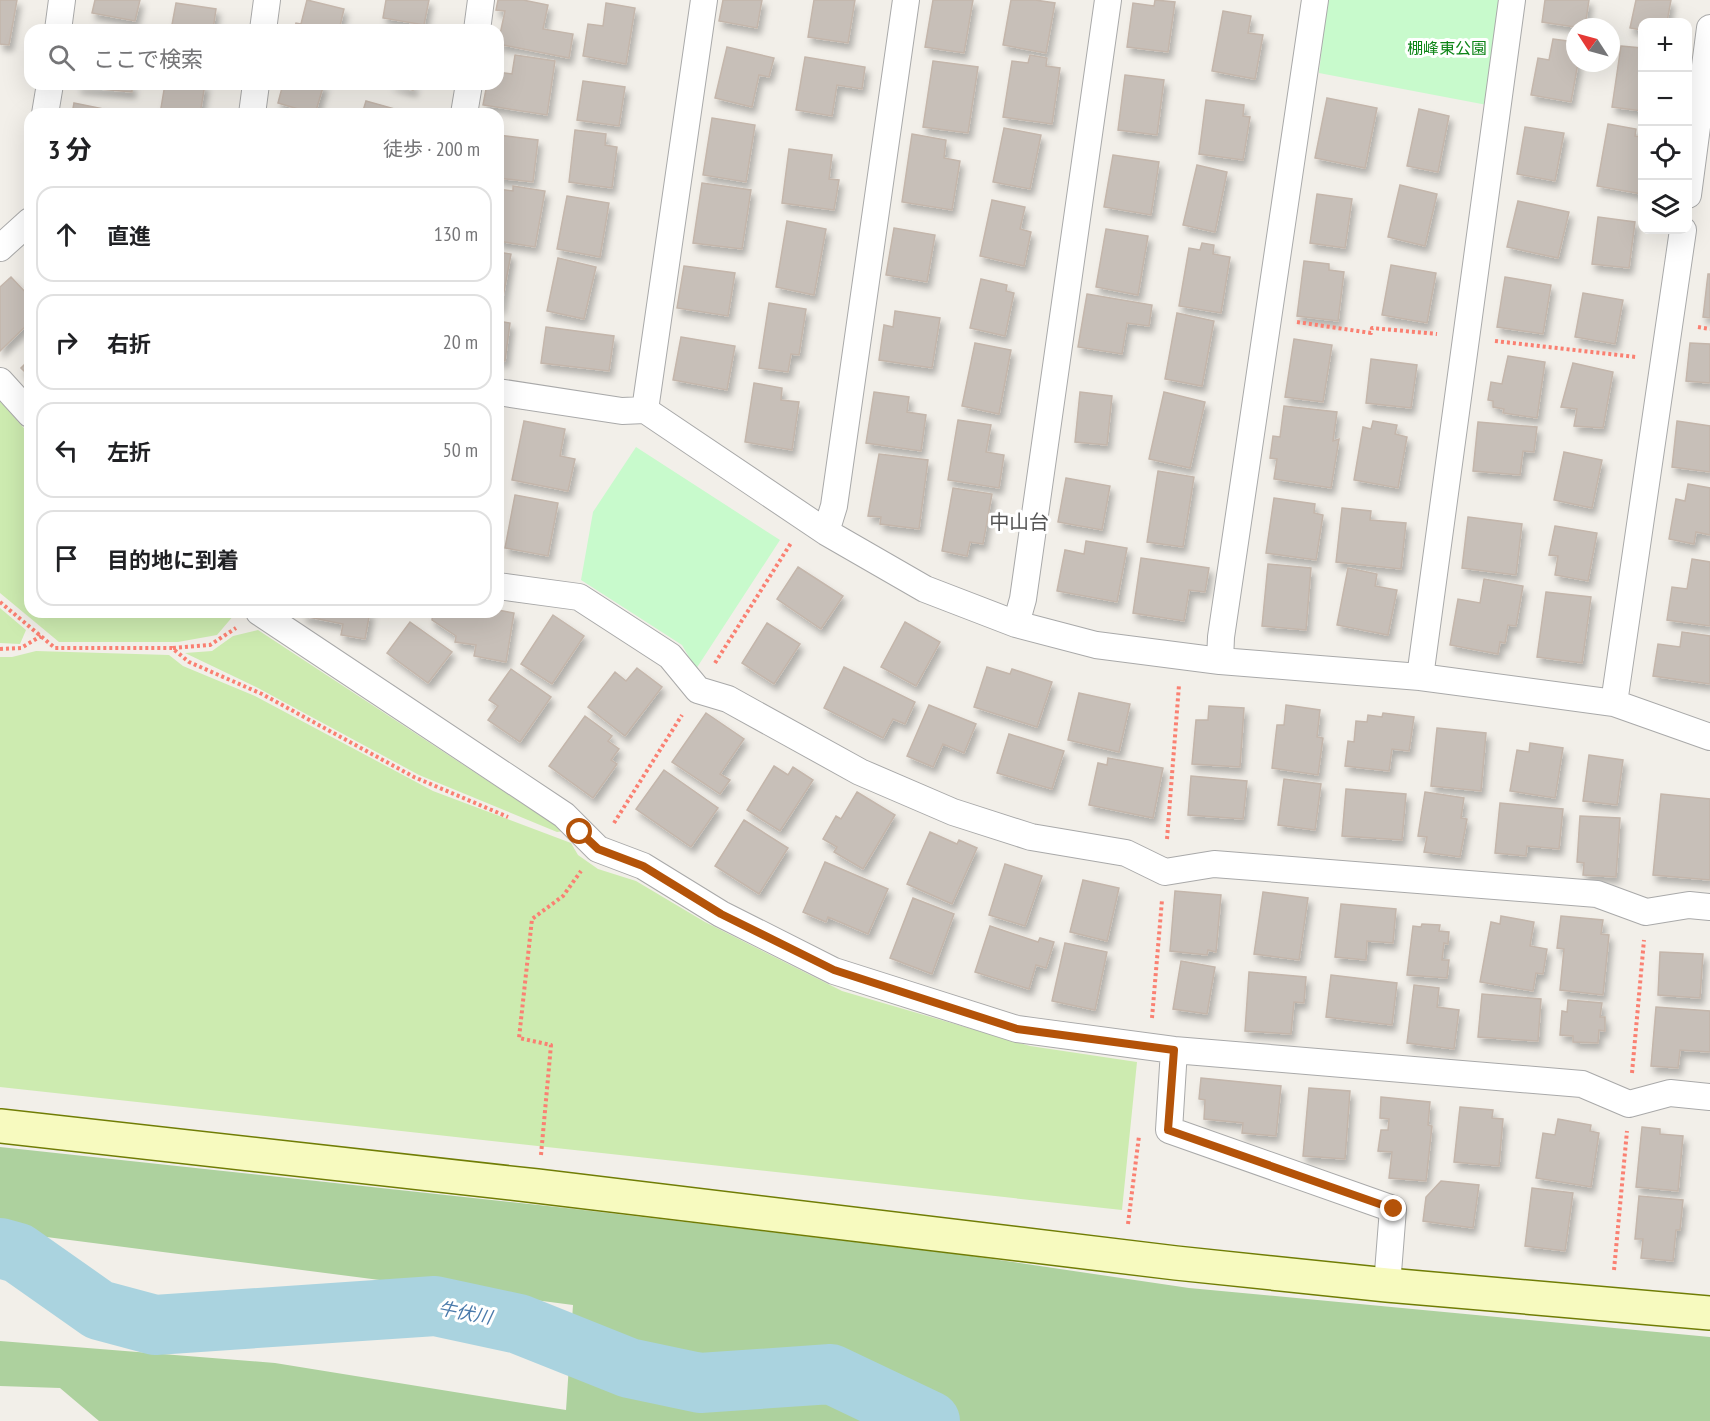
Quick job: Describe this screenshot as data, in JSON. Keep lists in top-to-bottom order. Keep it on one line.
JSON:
{"districts":["中山台"],"water":["牛伏川"],"parks":["棚峰東公園"],"north":"top left","page":{"map_buttons":["+","−"],"search":"ここで検索","heading":["3 分","徒歩 · 200 m"],"list":[["直進","130 m"],["右折","20 m"],["左折","50 m"],"目的地に到着"]}}
